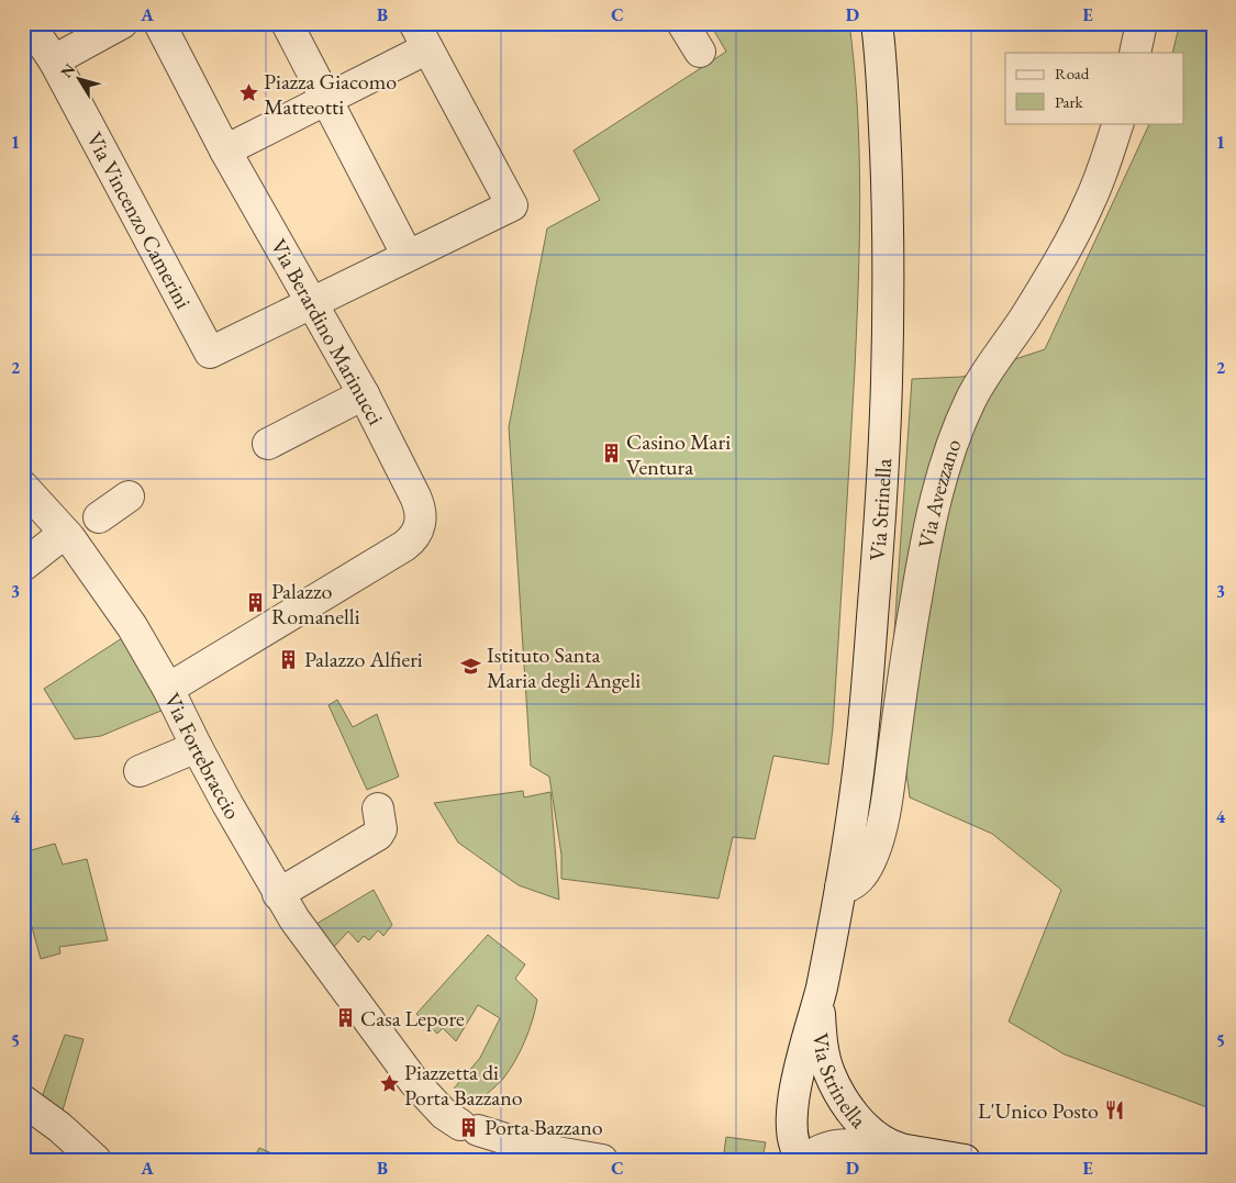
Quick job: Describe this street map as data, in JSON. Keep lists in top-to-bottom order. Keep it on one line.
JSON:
{"streets":{"street":["Via Vincenzo Camerini","Via Berardino Marinucci","Via Avezzano","Via Strinella","Via Fortebraccio"]},"crossings":[["Via Vincenzo Camerini","Via Berardino Marinucci"],["Via Berardino Marinucci","Via Fortebraccio"],["Via Avezzano","Via Strinella"]],"places":{"place":["Piazza Giacomo Matteotti","Piazzetta di Porta Bazzano"],"building":["Casino Mari Ventura","Palazzo Romanelli","Palazzo Alfieri","Casa Lepore","Porta Bazzano"],"school or university":["Istituto Santa Maria degli Angeli"],"restaurant":["L'Unico Posto"]},"legend":["Road","Park"],"north":"top left","grid":{"columns":["A","B","C","D","E"],"rows":["1","2","3","4","5"]}}
